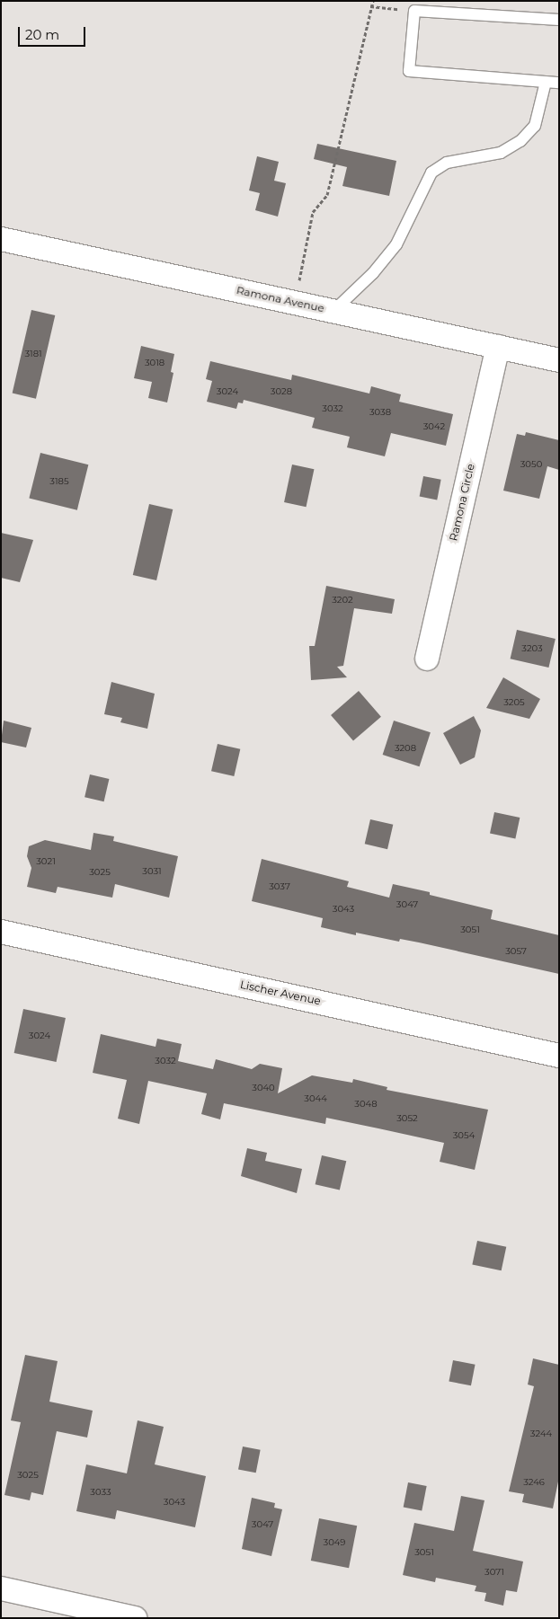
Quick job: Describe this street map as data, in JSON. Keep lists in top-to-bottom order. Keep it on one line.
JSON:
{"streets":{"street":["Ramona Avenue","Ramona Circle","Lischer Avenue"]},"crossings":[["Ramona Avenue","Ramona Circle"]],"house_numbers":["3181","3018","3024","3028","3032","3038","3042","3050","3185","3202","3203","3205","3208","3021","3031","3025","3037","3047","3043","3051","3057","3024","3032","3040","3044","3048","3052","3054","3244","3025","3246","3033","3043","3047","3049","3051","3071"],"scale_bar":"20 m"}
